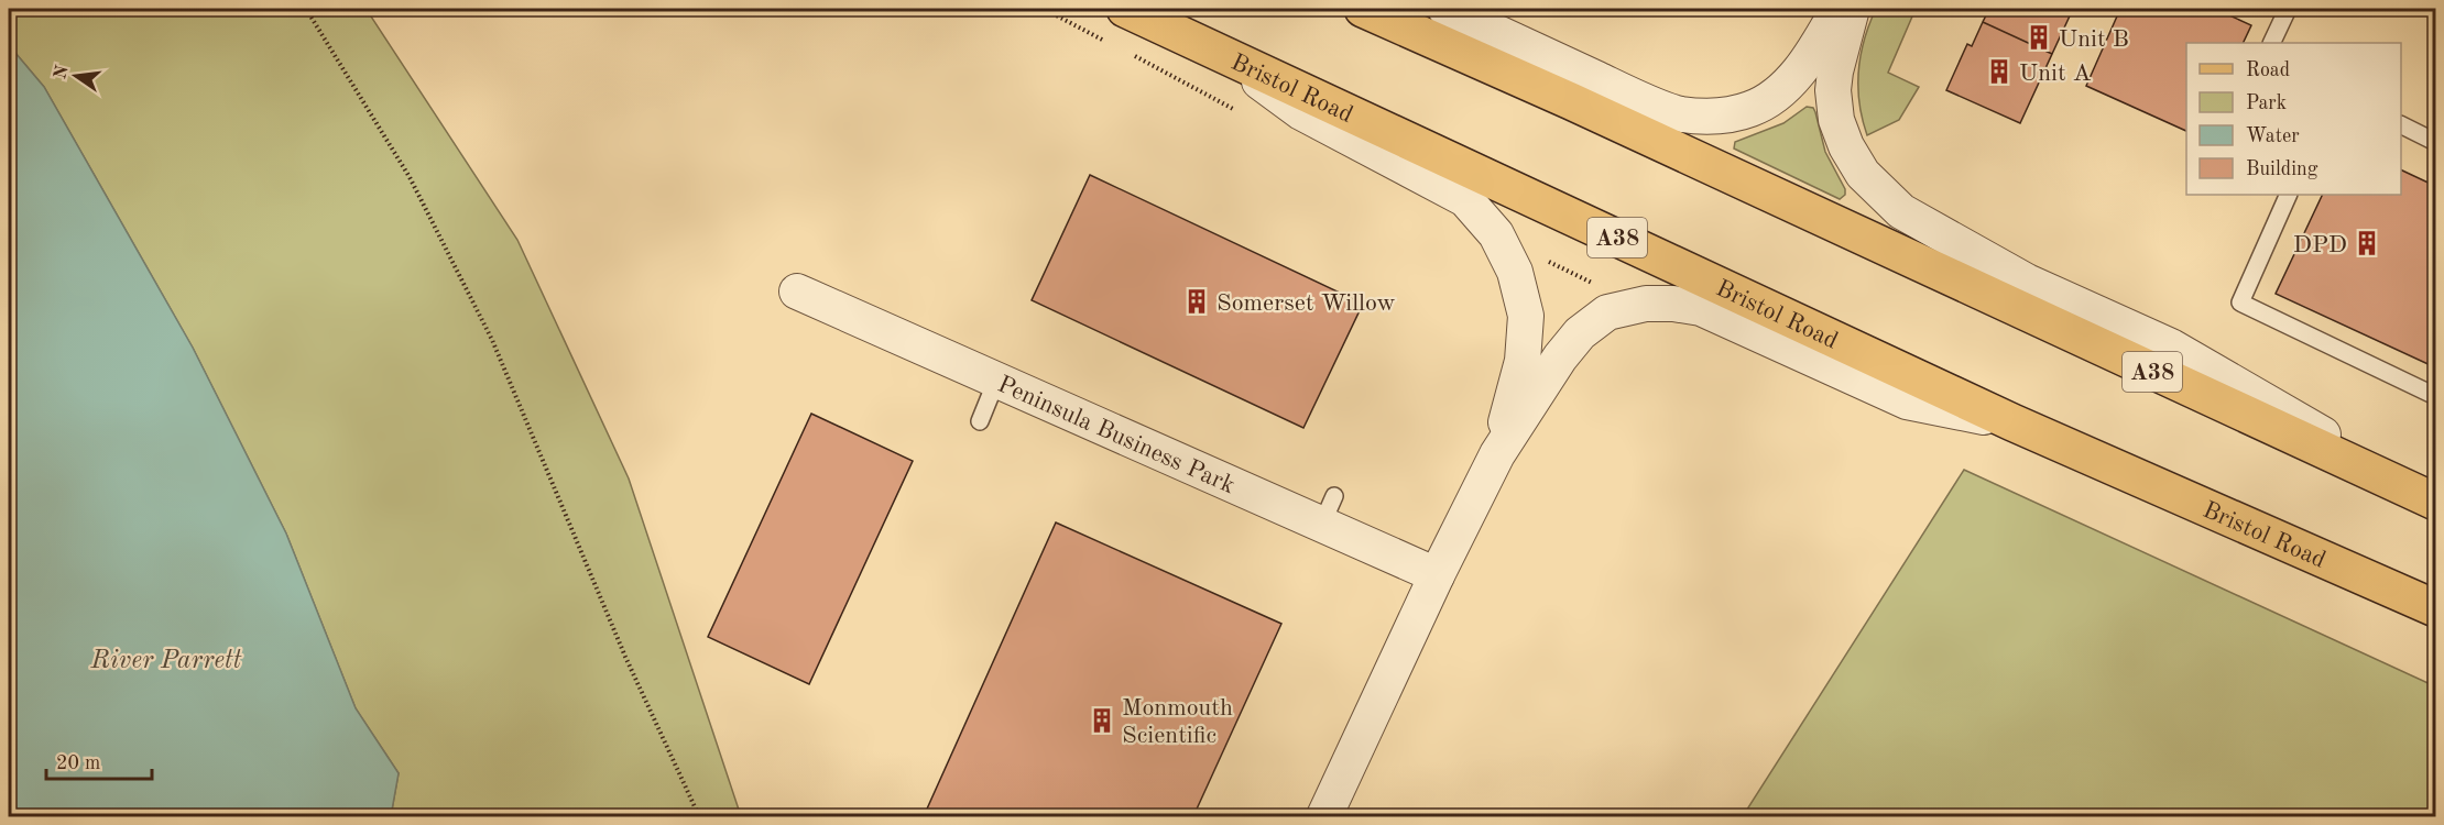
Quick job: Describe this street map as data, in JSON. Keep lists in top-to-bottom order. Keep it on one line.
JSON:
{"streets":{"main road":["Bristol Road","A38"],"street":["Peninsula Business Park"]},"water":["River Parrett"],"places":{"building":["Unit B","Unit A","DPD","Somerset Willow","Monmouth Scientific"]},"legend":["Road","Park","Water","Building"],"scale_bar":"20 m","north":"left"}
